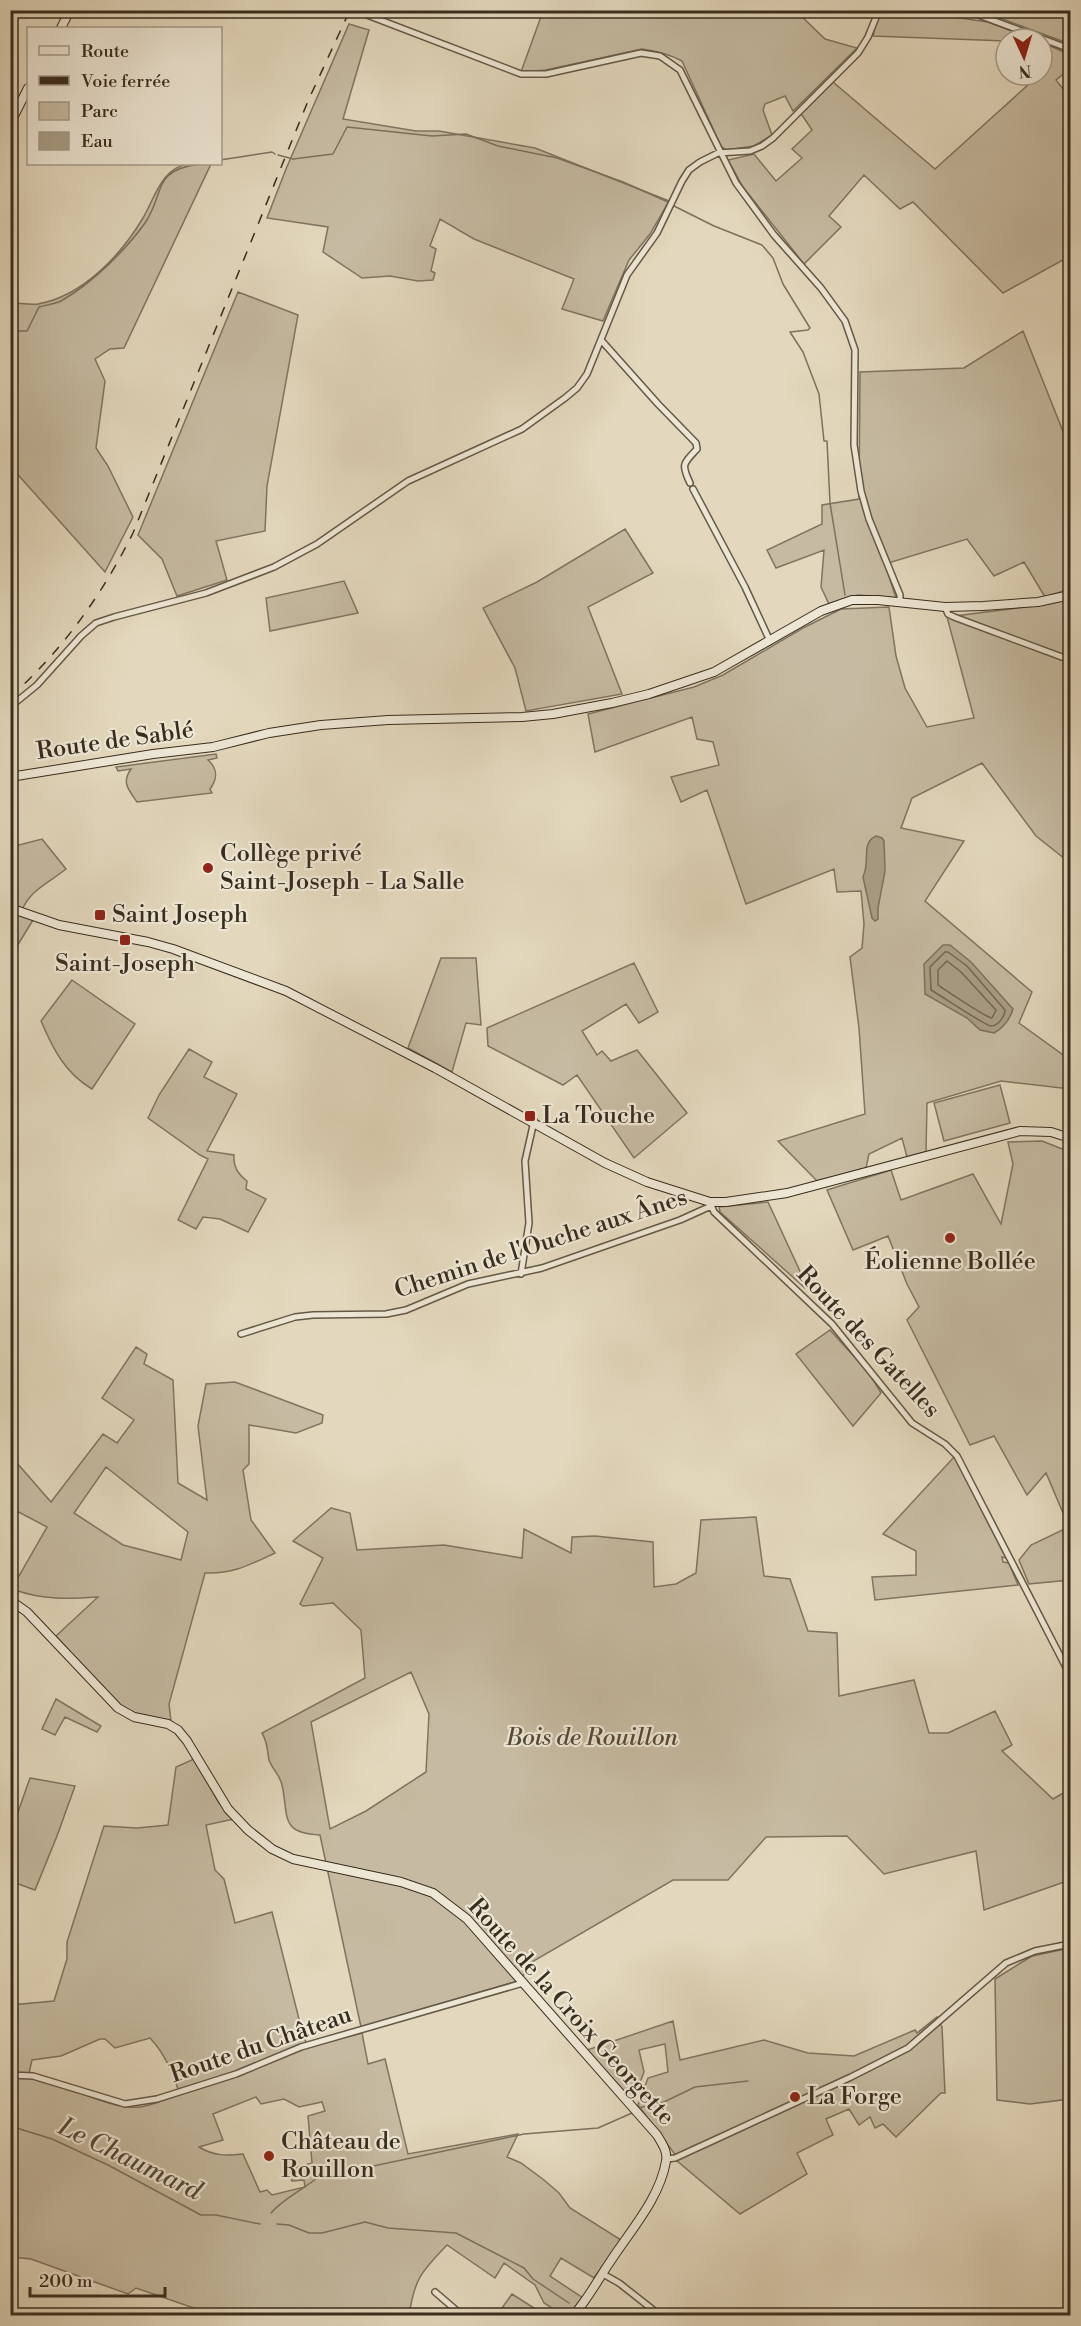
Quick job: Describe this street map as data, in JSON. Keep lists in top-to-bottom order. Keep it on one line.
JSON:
{"streets":{"street":["Route de Sablé","Chemin de l'Ouche aux Ânes","Route des Gatelles","Route de la Croix Georgette","Route du Château"]},"crossings":[["Chemin de l'Ouche aux Ânes","Route des Gatelles"],["Route de la Croix Georgette","Route du Château"]],"water":["Le Chaumard"],"parks":["Bois de Rouillon"],"places":{"other":["Collège privé Saint-Joseph - La Salle","Éolienne Bollée","La Forge","Château de Rouillon"],"transit":["Saint Joseph","Saint-Joseph","La Touche"]},"legend":["Route","Voie ferrée","Parc","Eau"],"scale_bar":"200 m","north":"bottom"}
